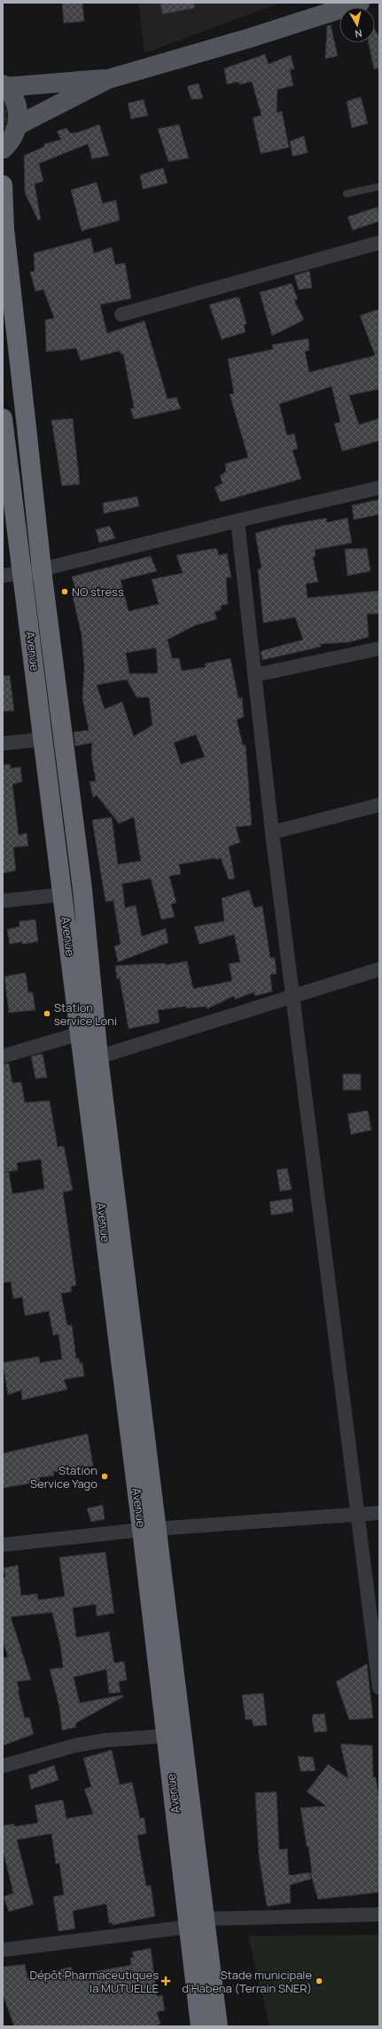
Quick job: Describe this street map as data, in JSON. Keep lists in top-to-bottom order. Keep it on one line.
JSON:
{"streets":{"highway":["Avenue"]},"places":{"other":["NO stress","Station service Loni","Station Service Yago","Stade municipale d'Habena (Terrain SNER)"],"health":["Dépôt Pharmaceutiques la MUTUELLE"]},"north":"bottom"}
